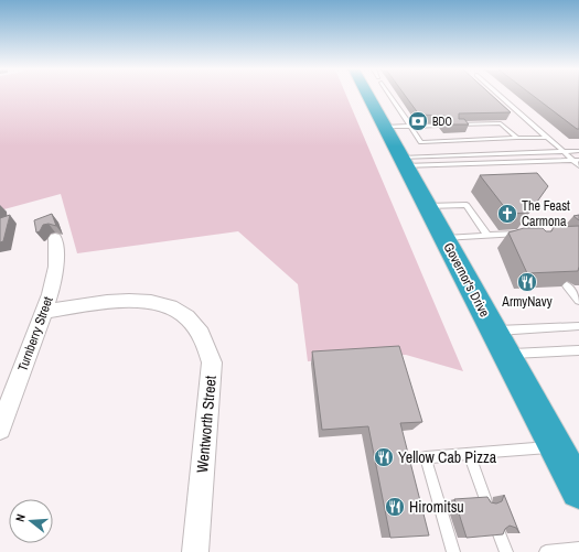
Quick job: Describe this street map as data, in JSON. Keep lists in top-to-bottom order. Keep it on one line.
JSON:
{"streets":{"highway":["Governor's Drive"],"street":["Turnberry Street","Wentworth Street"]},"crossings":[["Turnberry Street","Wentworth Street"]],"places":{"bank":["BDO"],"church":["The Feast Carmona"],"restaurant":["ArmyNavy","Yellow Cab Pizza","Hiromitsu"]},"north":"left"}
